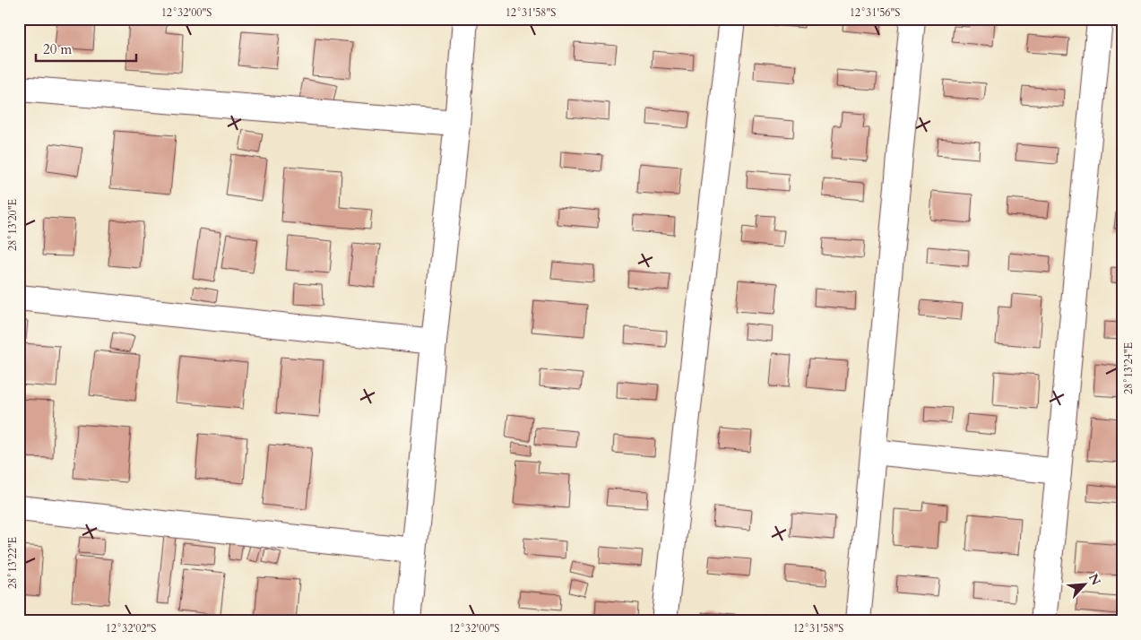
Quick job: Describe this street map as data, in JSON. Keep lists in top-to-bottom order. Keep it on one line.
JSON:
{"scale_bar":"20 m","north":"top right","coordinates":["12°32'00\"S","12°31'58\"S","12°31'56\"S","28°13'20\"E","28°13'24\"E","28°13'22\"E","12°32'02\"S"]}
